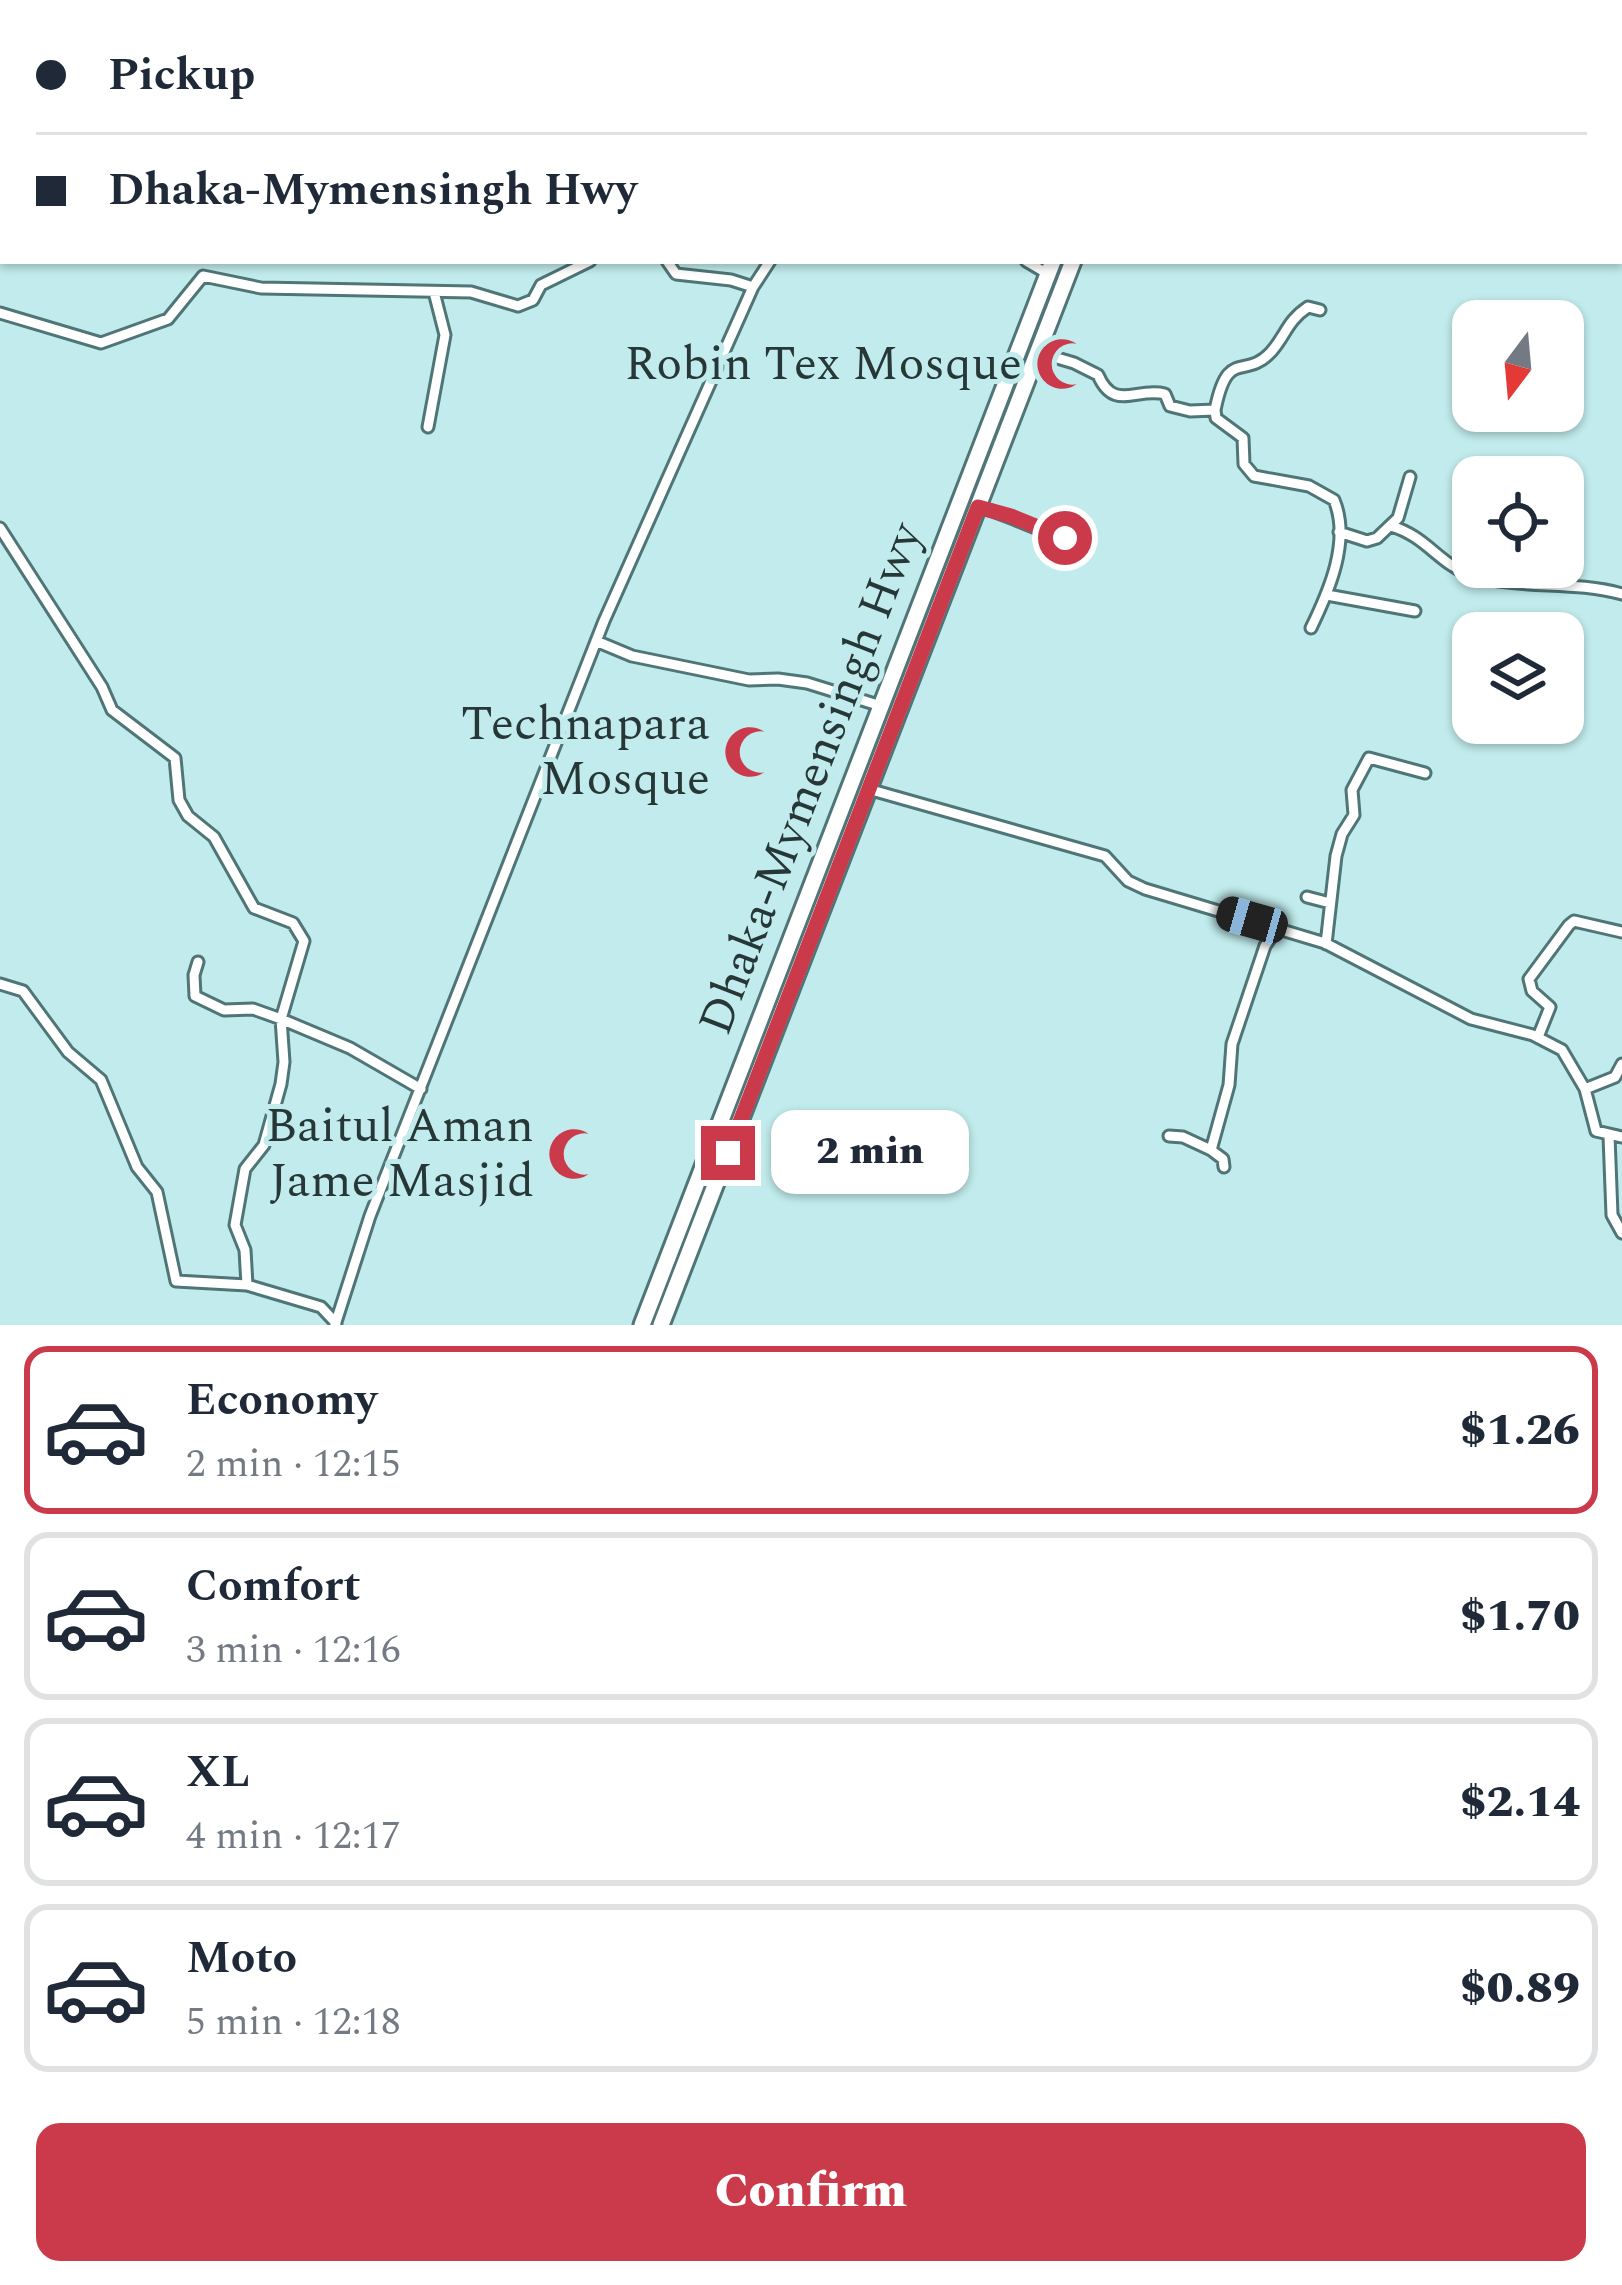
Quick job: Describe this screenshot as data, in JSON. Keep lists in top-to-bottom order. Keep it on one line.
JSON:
{"streets":{"highway":["Dhaka-Mymensingh Hwy"]},"places":{"mosque":["Robin Tex Mosque","Technapara Mosque","Baitul Aman Jame Masjid"]},"north":"bottom","page":{"banner":["Pickup","Dhaka-Mymensingh Hwy"],"bubble":"2 min","list":[{"name":"Economy","note":"2 min · 12:15","value":"$1.26"},{"name":"Comfort","note":"3 min · 12:16","value":"$1.70"},{"name":"XL","note":"4 min · 12:17","value":"$2.14"},{"name":"Moto","note":"5 min · 12:18","value":"$0.89"}],"buttons":"Confirm"}}
